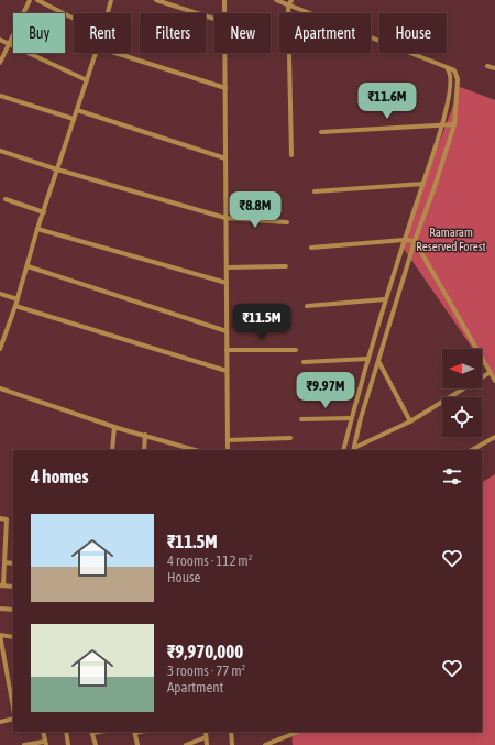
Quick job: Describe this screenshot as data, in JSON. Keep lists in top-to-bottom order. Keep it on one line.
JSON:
{"parks":["Ramaram Reserved Forest"],"north":"left","page":{"chip":["Buy","Rent","Filters","New","Apartment","House"],"price":["₹11.6M","₹8.8M","₹11.5M","₹9.97M"],"heading":"4 homes","list":[{"name":"₹11.5M","note":"4 rooms · 112 m² · House"},{"name":"₹9,970,000","note":"3 rooms · 77 m² · Apartment"}]}}
